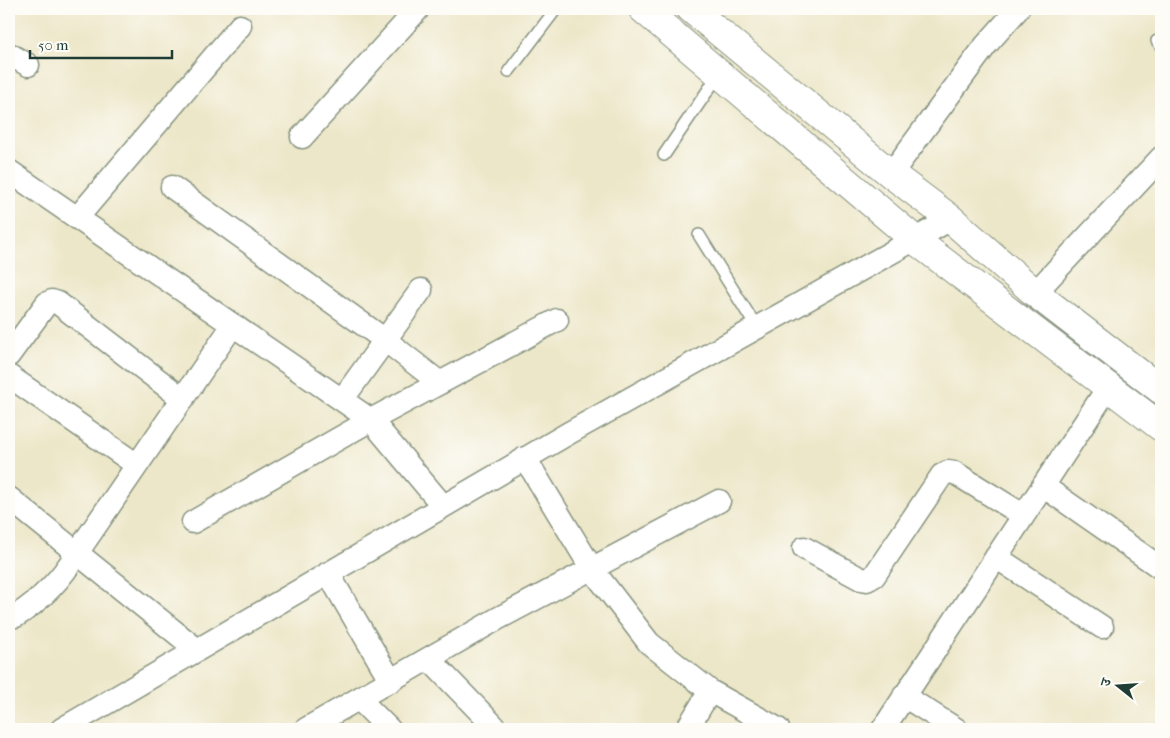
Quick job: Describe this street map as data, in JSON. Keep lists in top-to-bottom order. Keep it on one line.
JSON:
{"scale_bar":"50 m","north":"left"}
